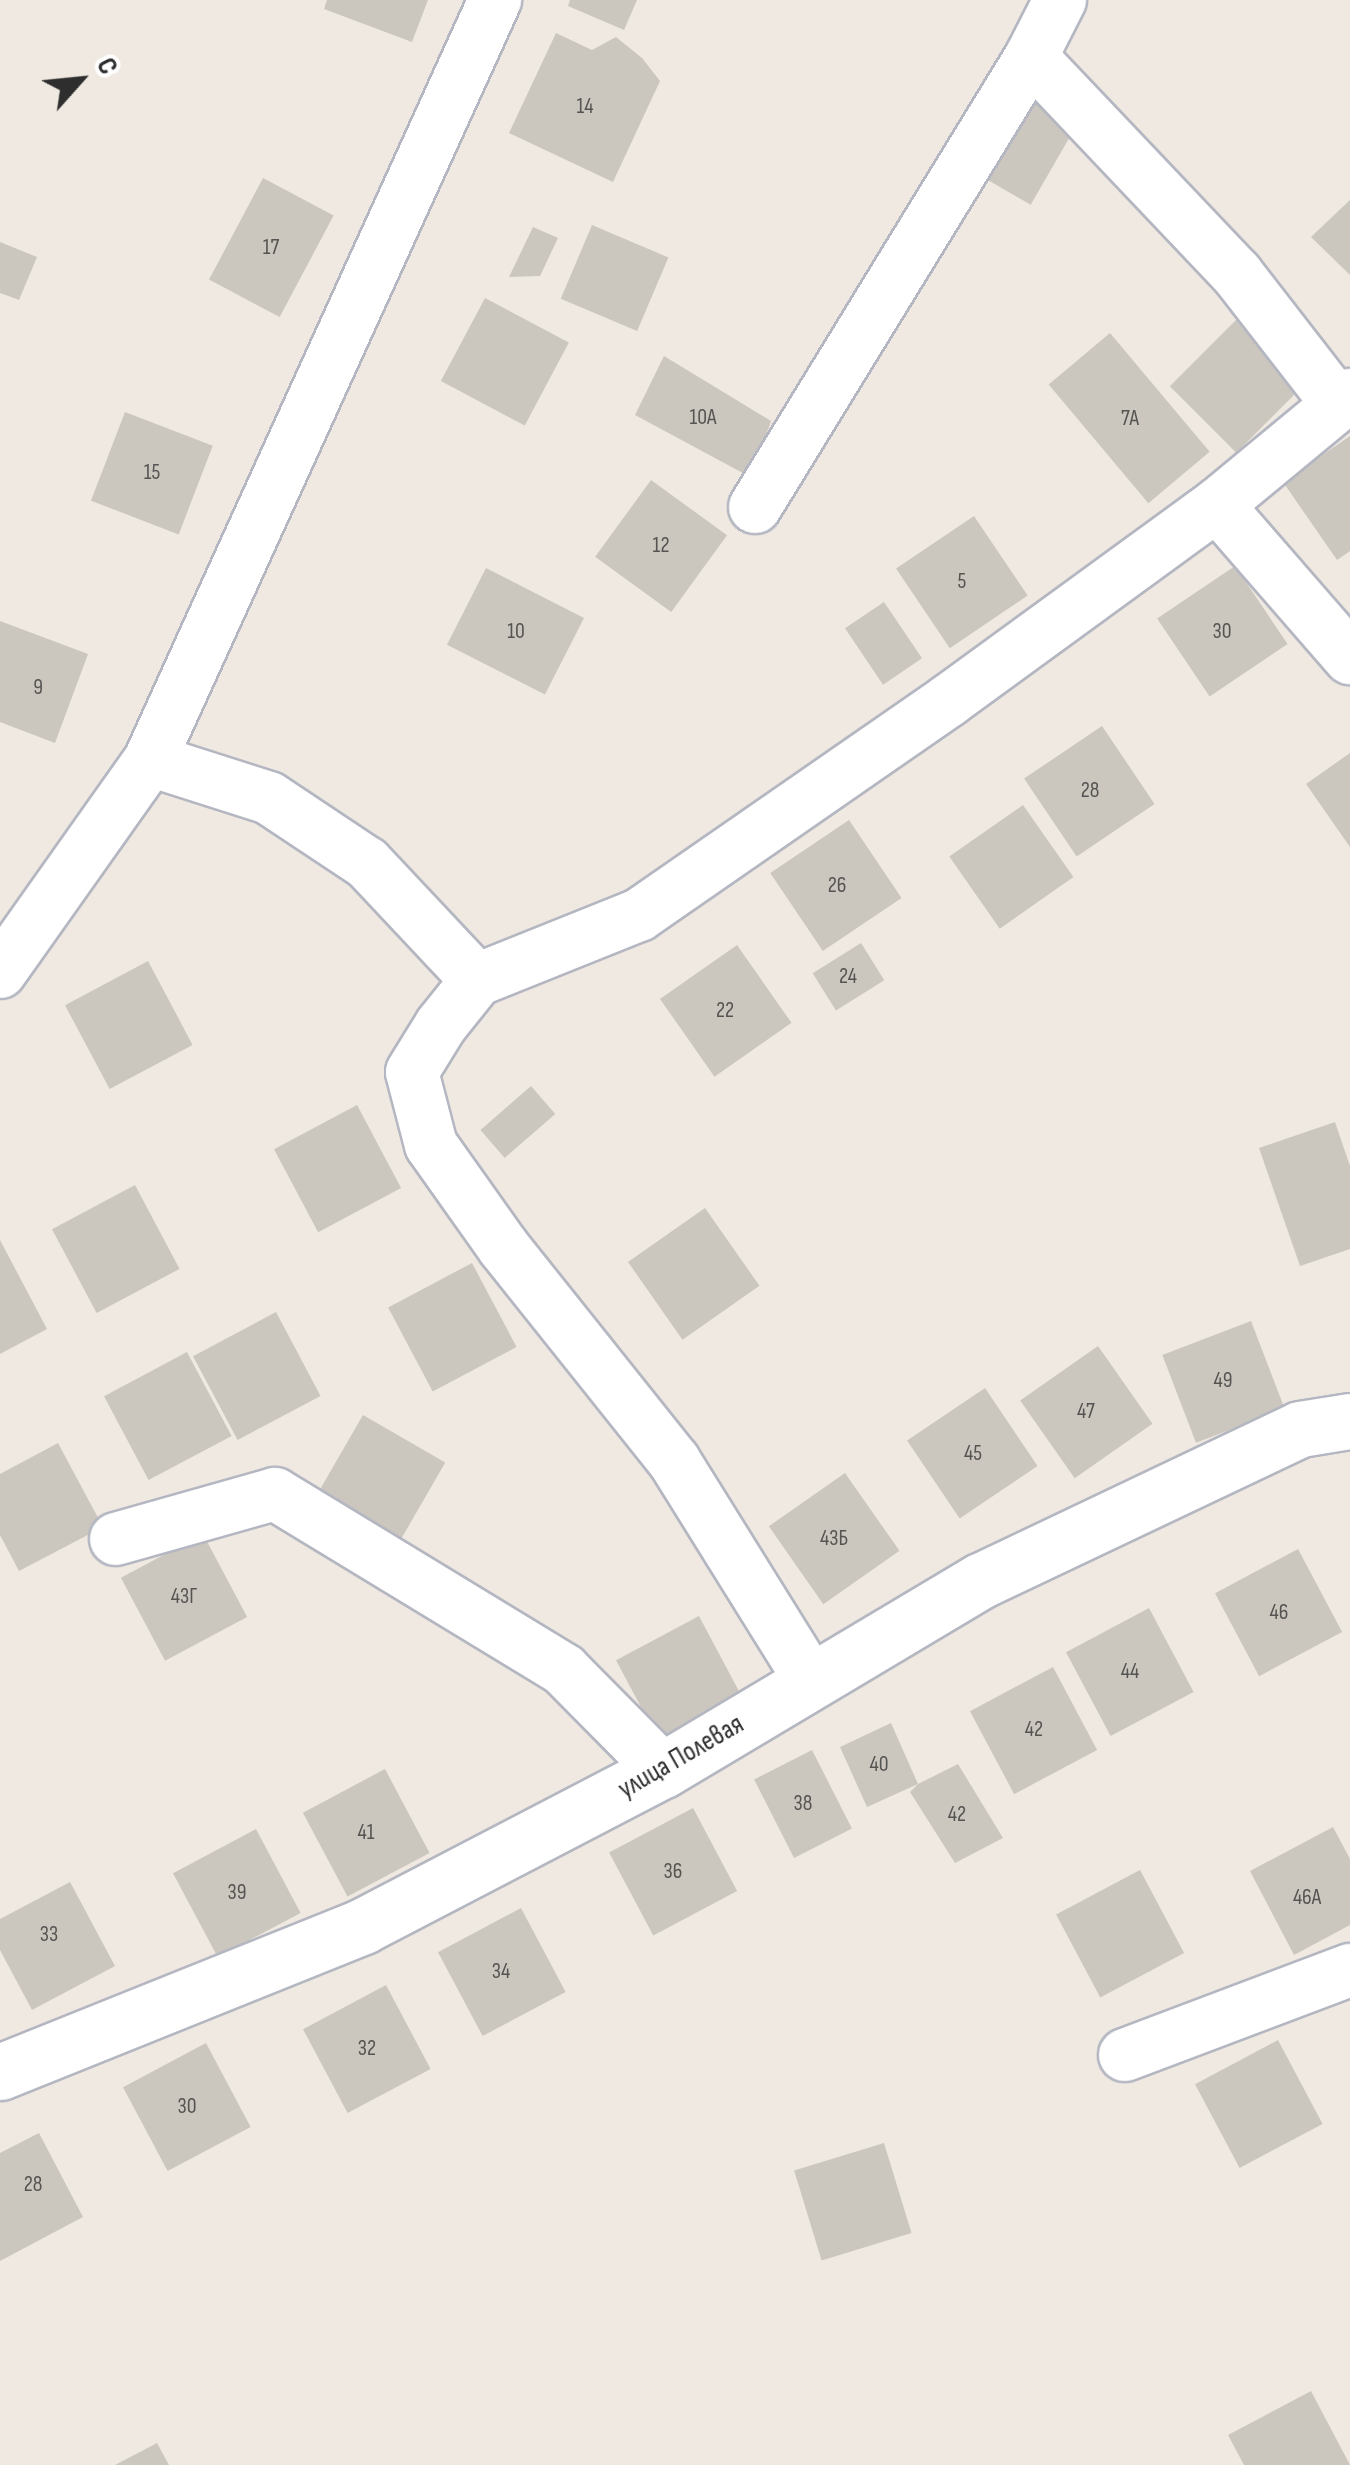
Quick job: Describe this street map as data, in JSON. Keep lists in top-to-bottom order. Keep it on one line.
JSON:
{"streets":{"street":["улица Полевая"]},"house_numbers":["14","17","10А","7А","15","12","5","10","30","9","28","26","24","22","49","47","45","43Б","43Г","46","44","42","40","38","42","41","36","39","46А","33","34","32","30","28"],"north":"top right"}
